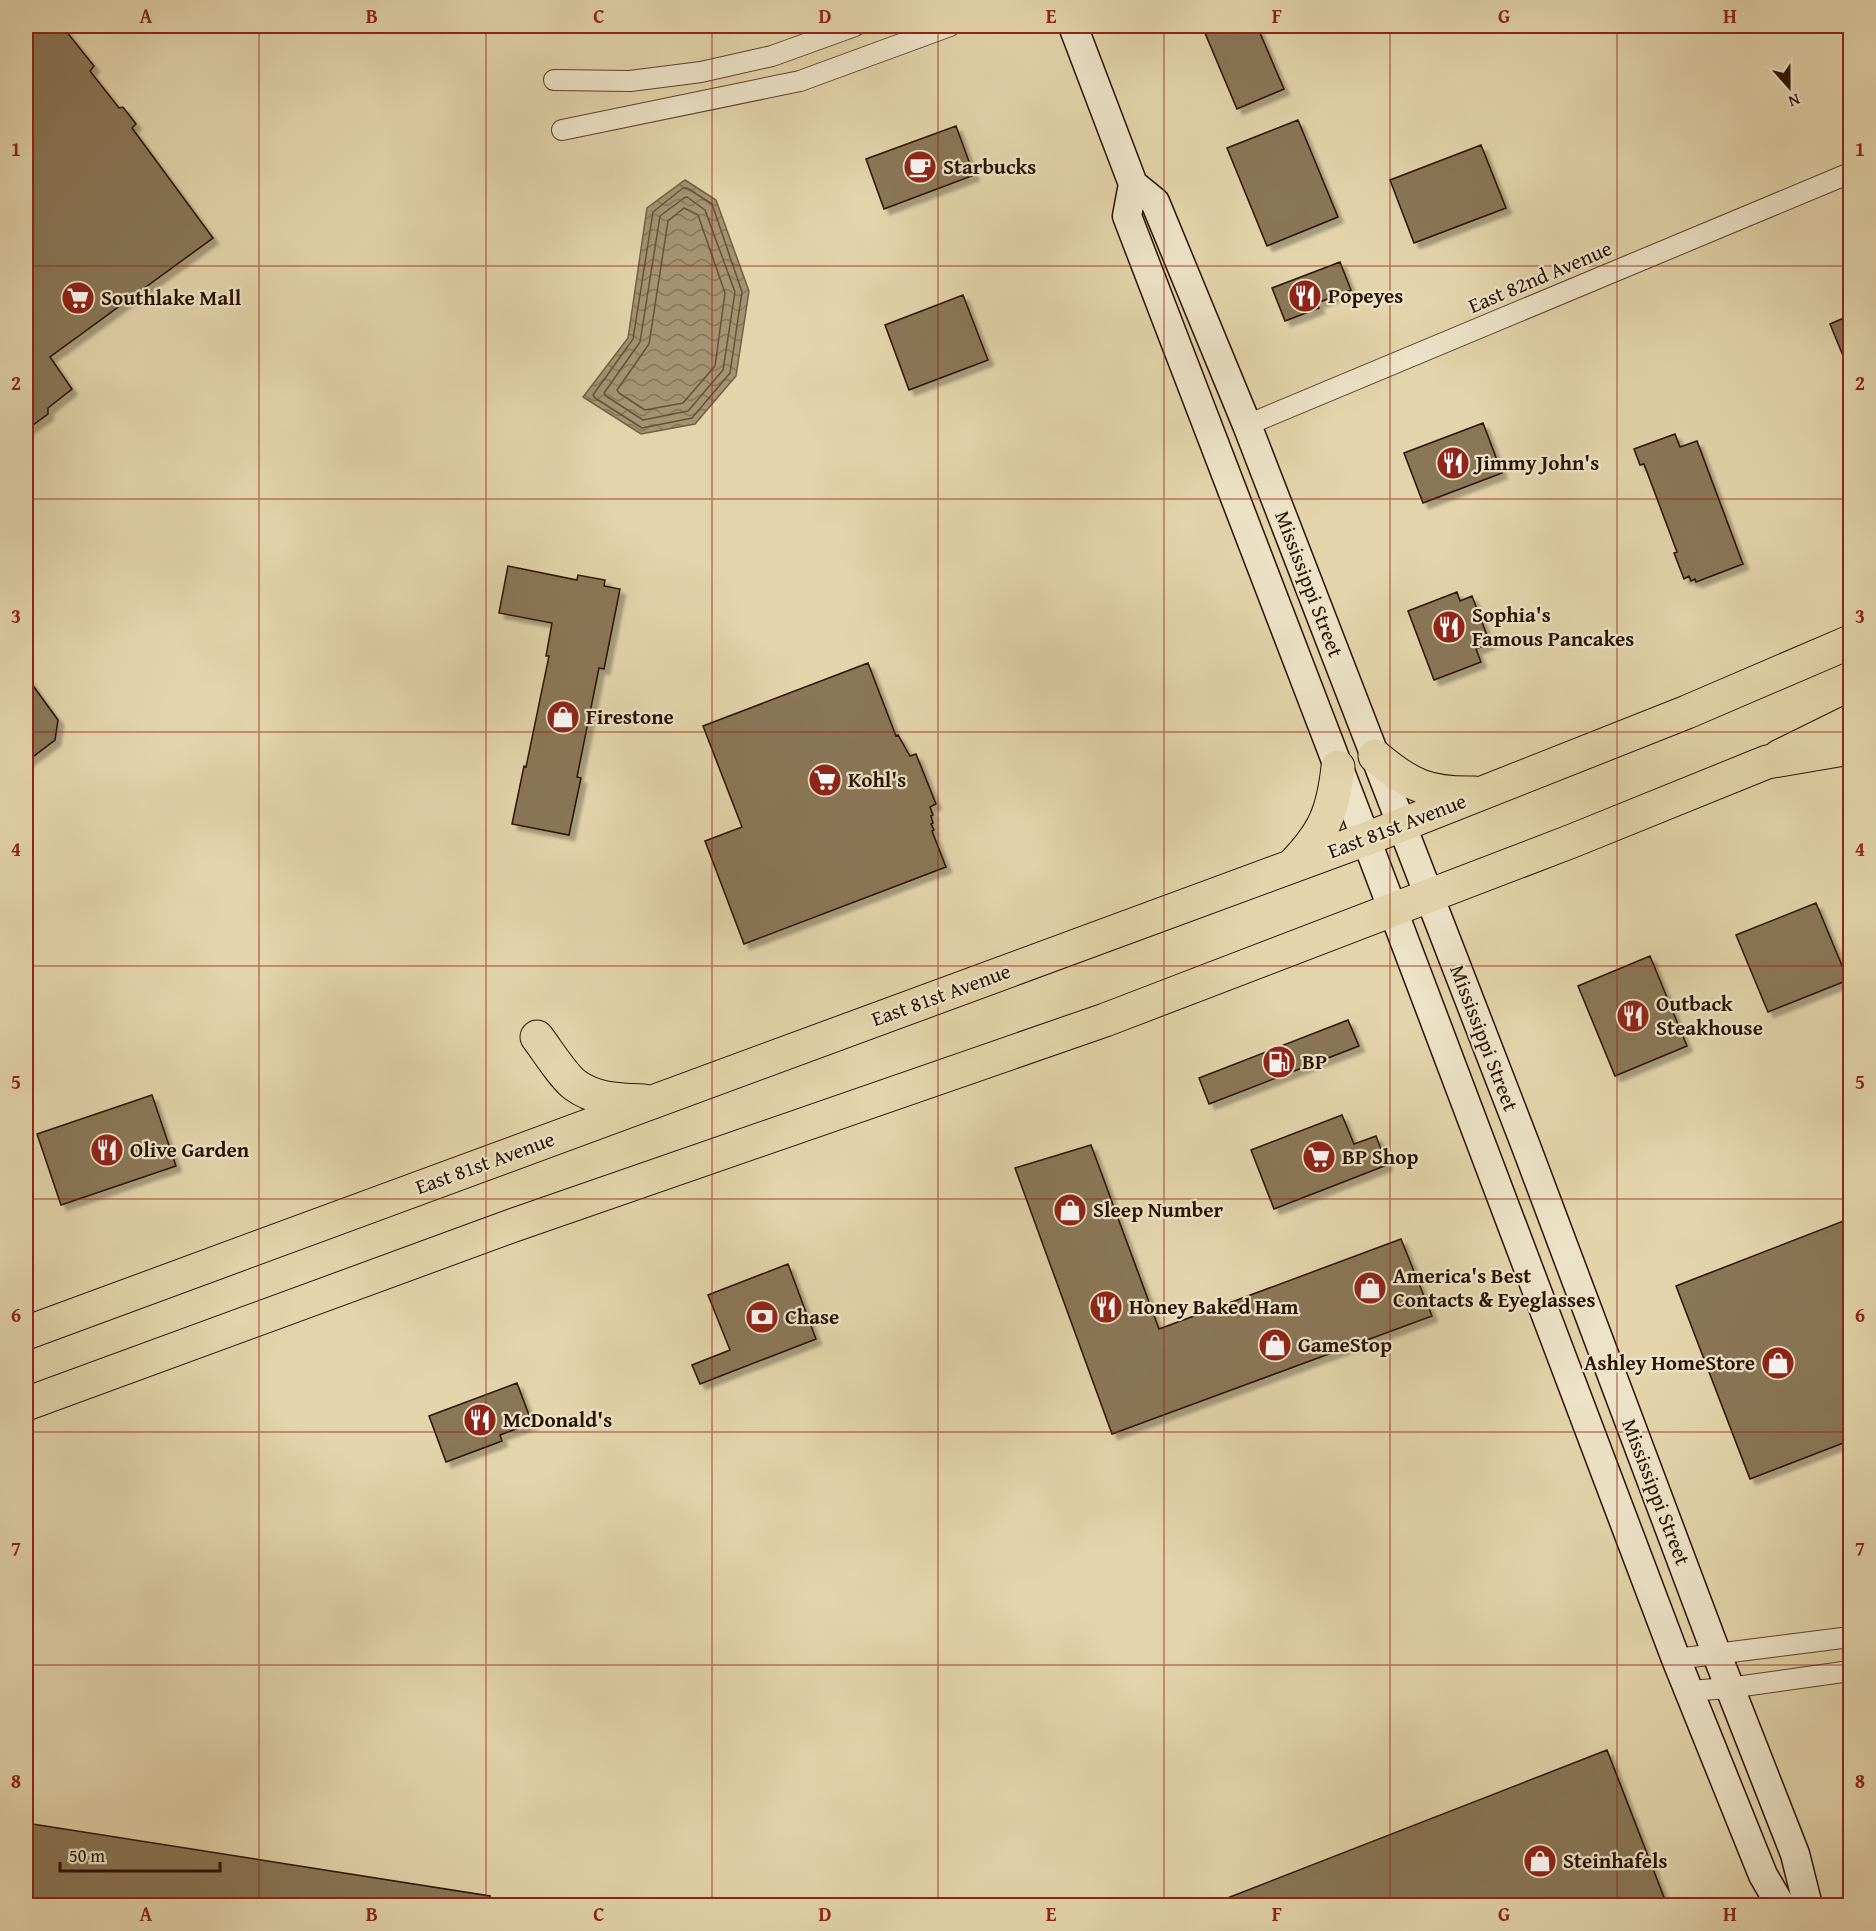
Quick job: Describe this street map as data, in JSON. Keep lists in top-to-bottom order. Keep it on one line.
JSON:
{"streets":{"highway":["East 81st Avenue"],"street":["East 82nd Avenue","Mississippi Street"]},"crossings":[["East 82nd Avenue","Mississippi Street"],["Mississippi Street","East 81st Avenue"]],"places":{"cafe":["Starbucks"],"restaurant":["Popeyes","Jimmy John's","Sophia's Famous Pancakes","Outback Steakhouse","Olive Garden","Honey Baked Ham","McDonald's"],"supermarket":["Southlake Mall","Kohl's","BP Shop"],"shop":["Firestone","Sleep Number","America's Best Contacts & Eyeglasses","GameStop","Ashley HomeStore","Steinhafels"],"fuel station":["BP"],"bank":["Chase"]},"scale_bar":"50 m","north":"bottom","grid":{"columns":["A","B","C","D","E","F","G","H"],"rows":["1","2","3","4","5","6","7","8"]}}
